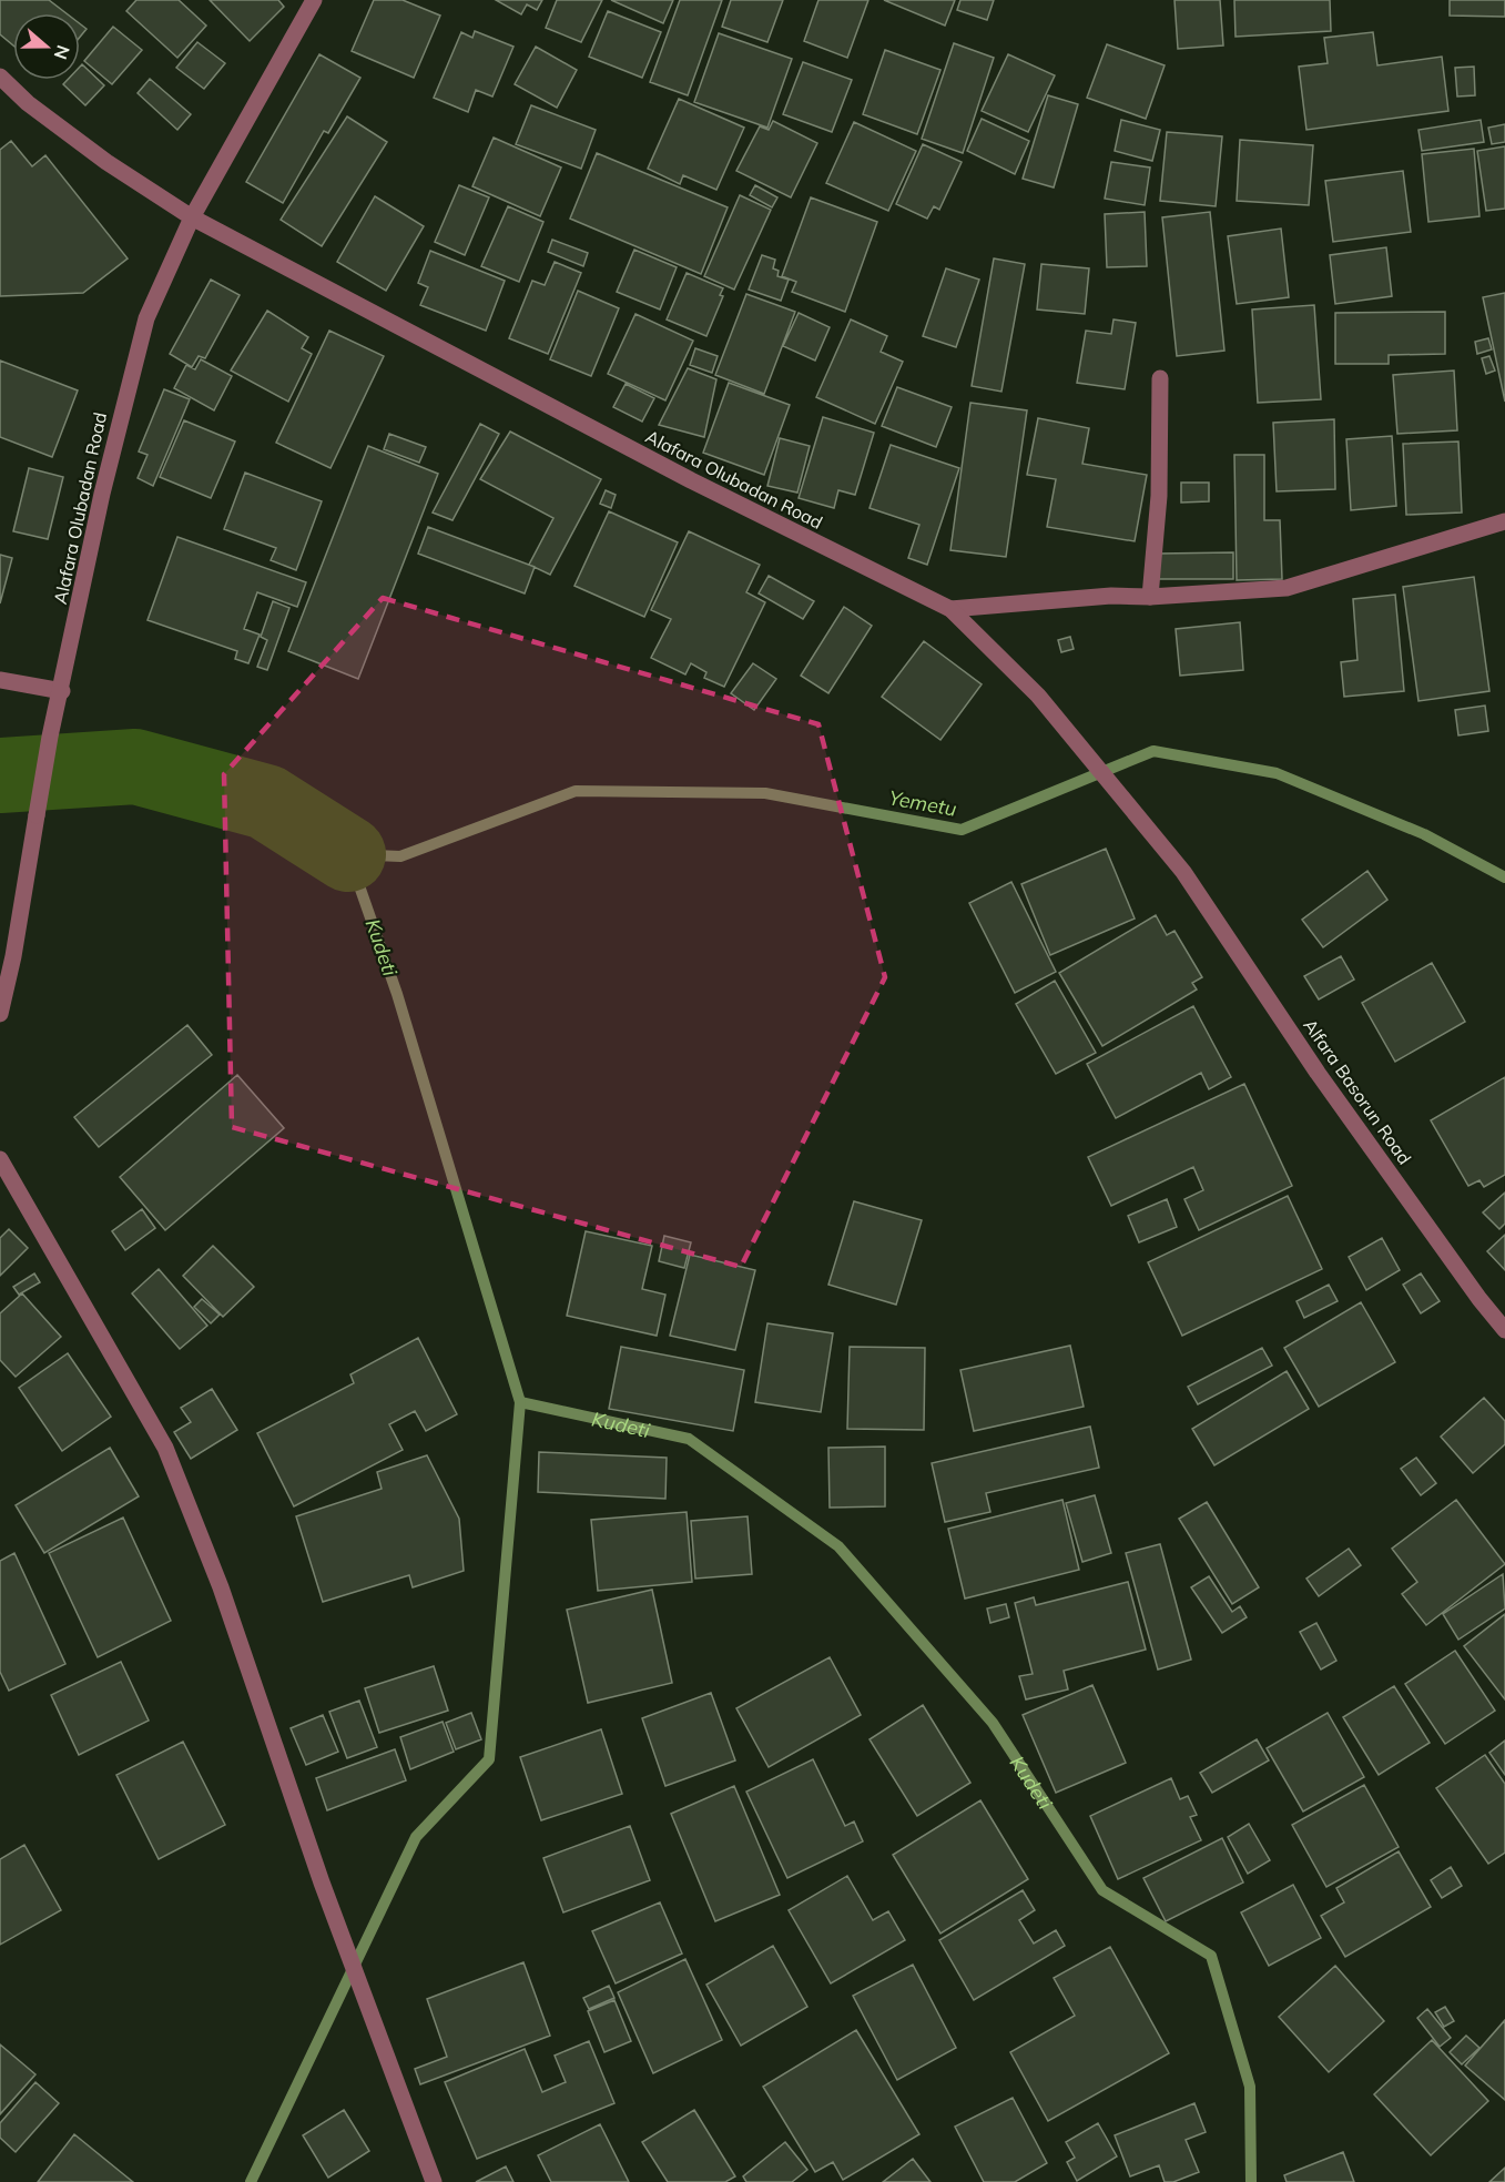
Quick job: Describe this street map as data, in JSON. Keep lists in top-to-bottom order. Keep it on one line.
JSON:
{"streets":{"street":["Alafara Olubadan Road","Alfara Basorun Road"]},"crossings":[["Alafara Olubadan Road","Alfara Basorun Road"]],"water":["Yemetu","Kudeti"],"north":"right"}
